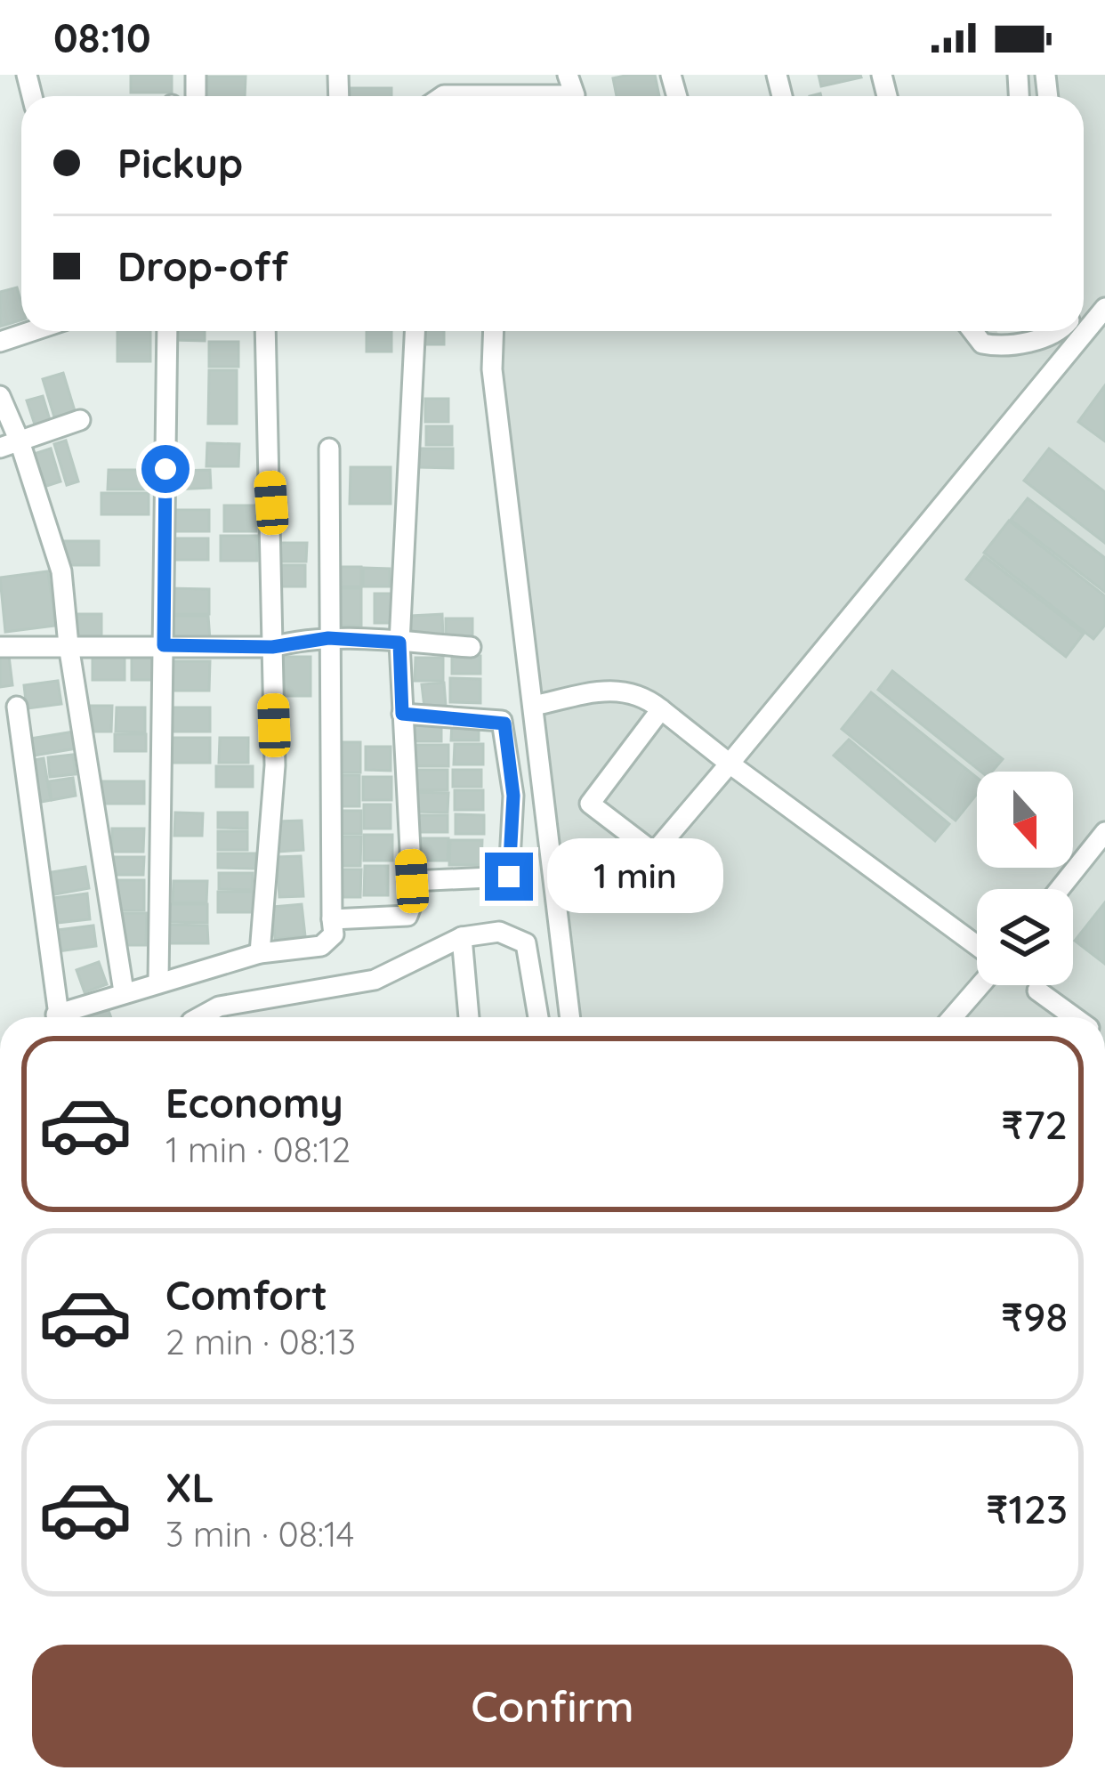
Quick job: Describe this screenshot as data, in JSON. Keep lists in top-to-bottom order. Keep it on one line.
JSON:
{"north":"bottom","page":{"status":"08:10","banner":["Pickup","Drop-off"],"bubble":"1 min","list":[{"name":"Economy","note":"1 min · 08:12","value":"₹72"},{"name":"Comfort","note":"2 min · 08:13","value":"₹98"},{"name":"XL","note":"3 min · 08:14","value":"₹123"}],"buttons":"Confirm"}}
